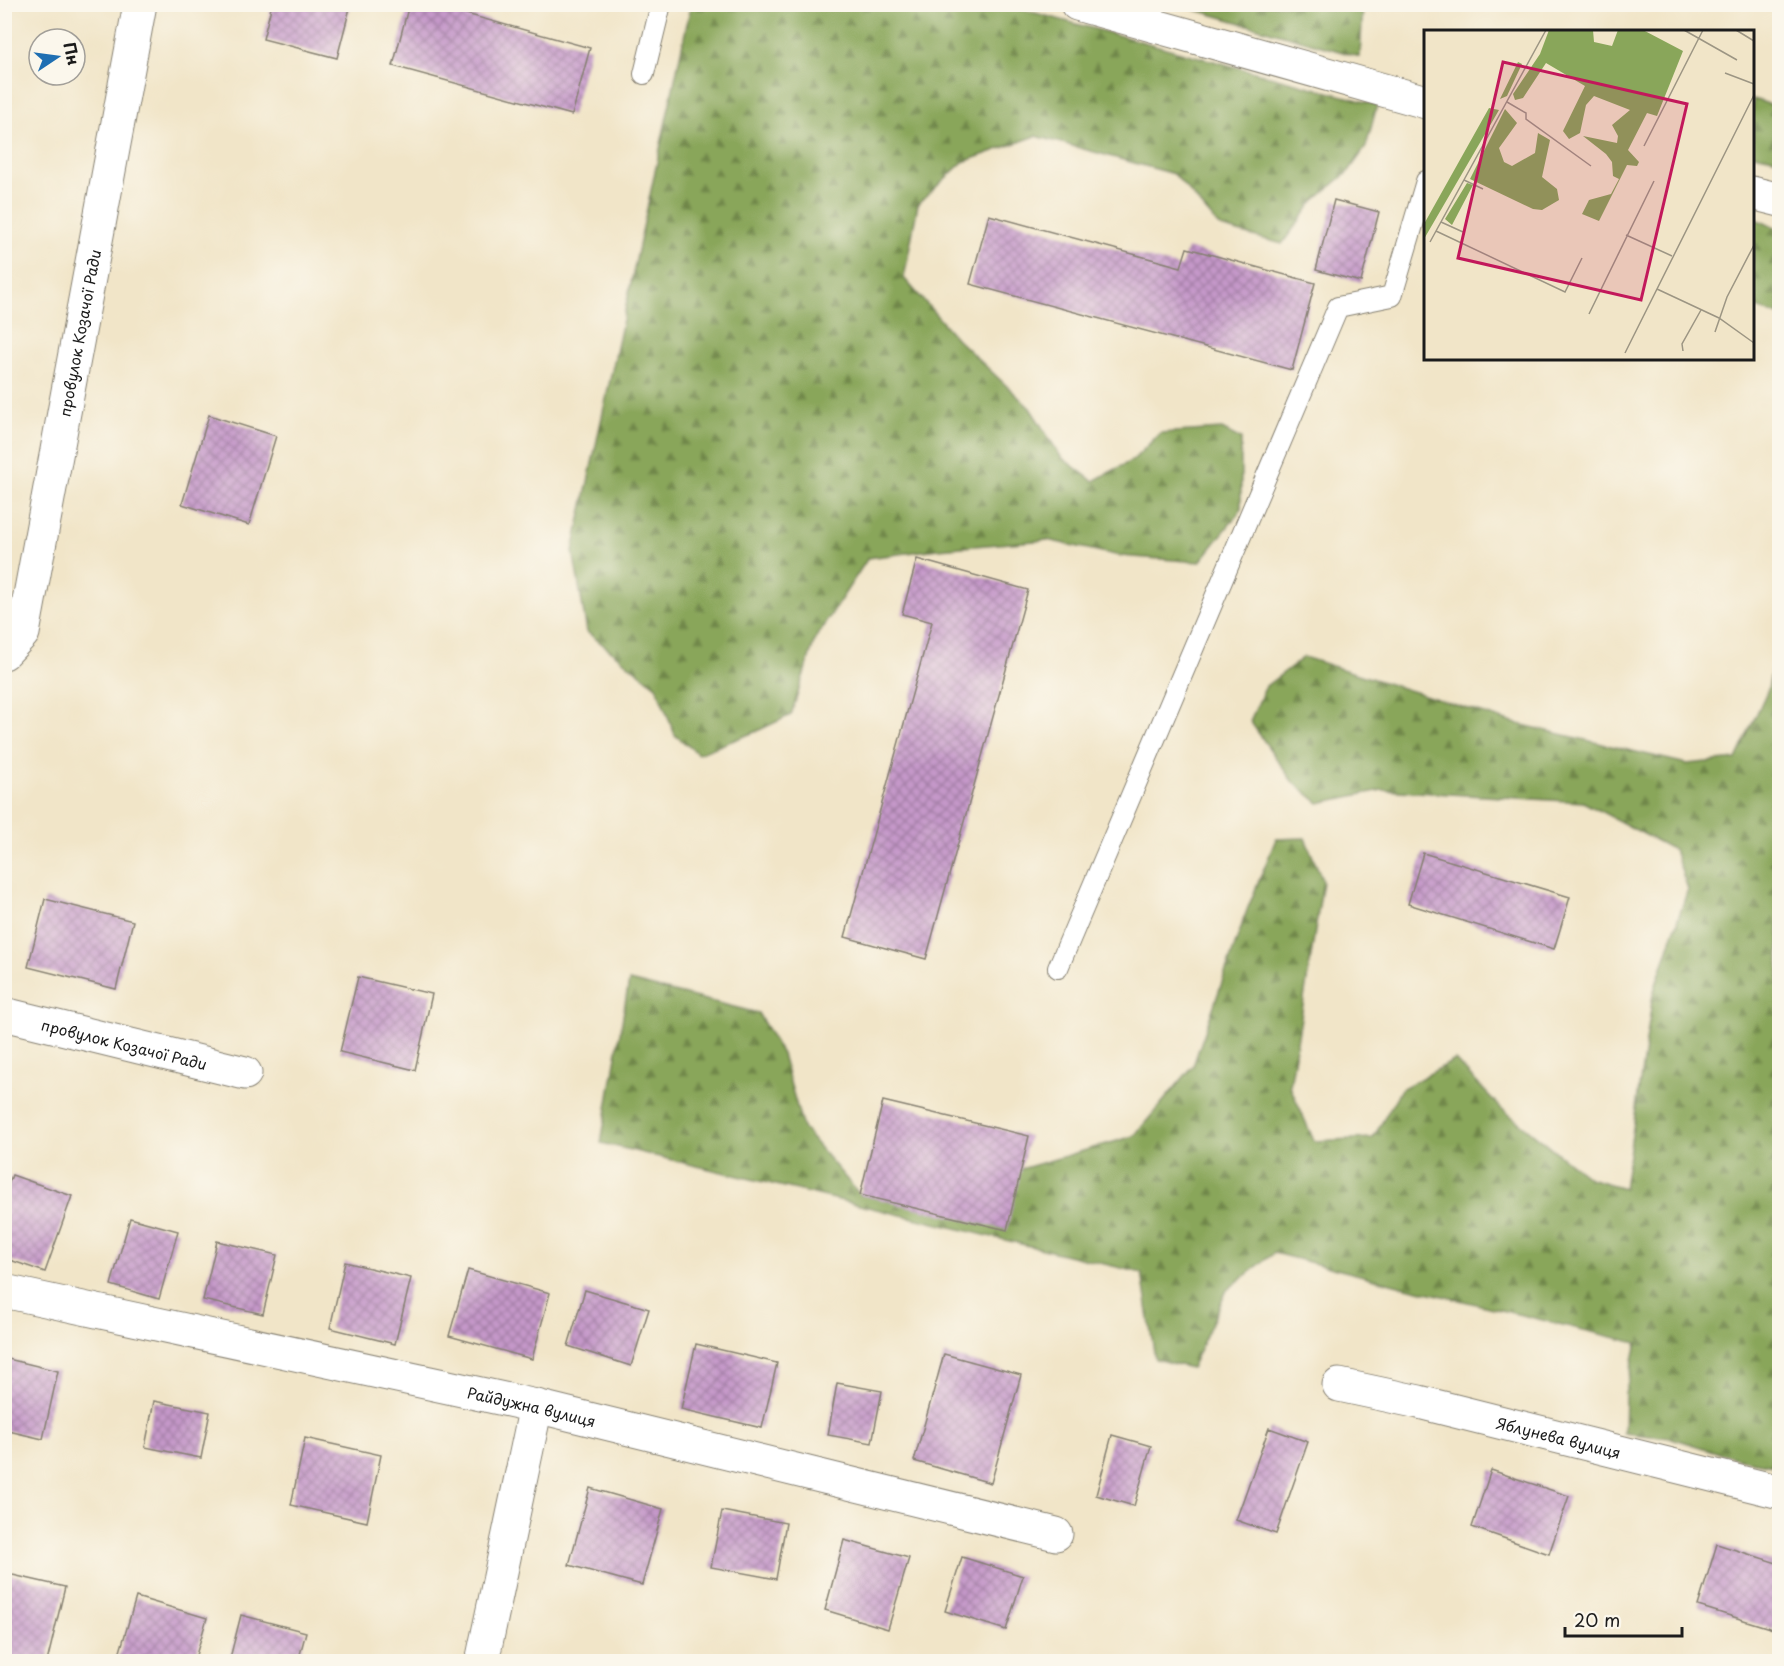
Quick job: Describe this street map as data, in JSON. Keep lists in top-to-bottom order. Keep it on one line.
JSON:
{"streets":{"street":["провулок Козачої Ради","Райдужна вулиця","Яблунева вулиця"]},"scale_bar":"20 m","north":"right"}
